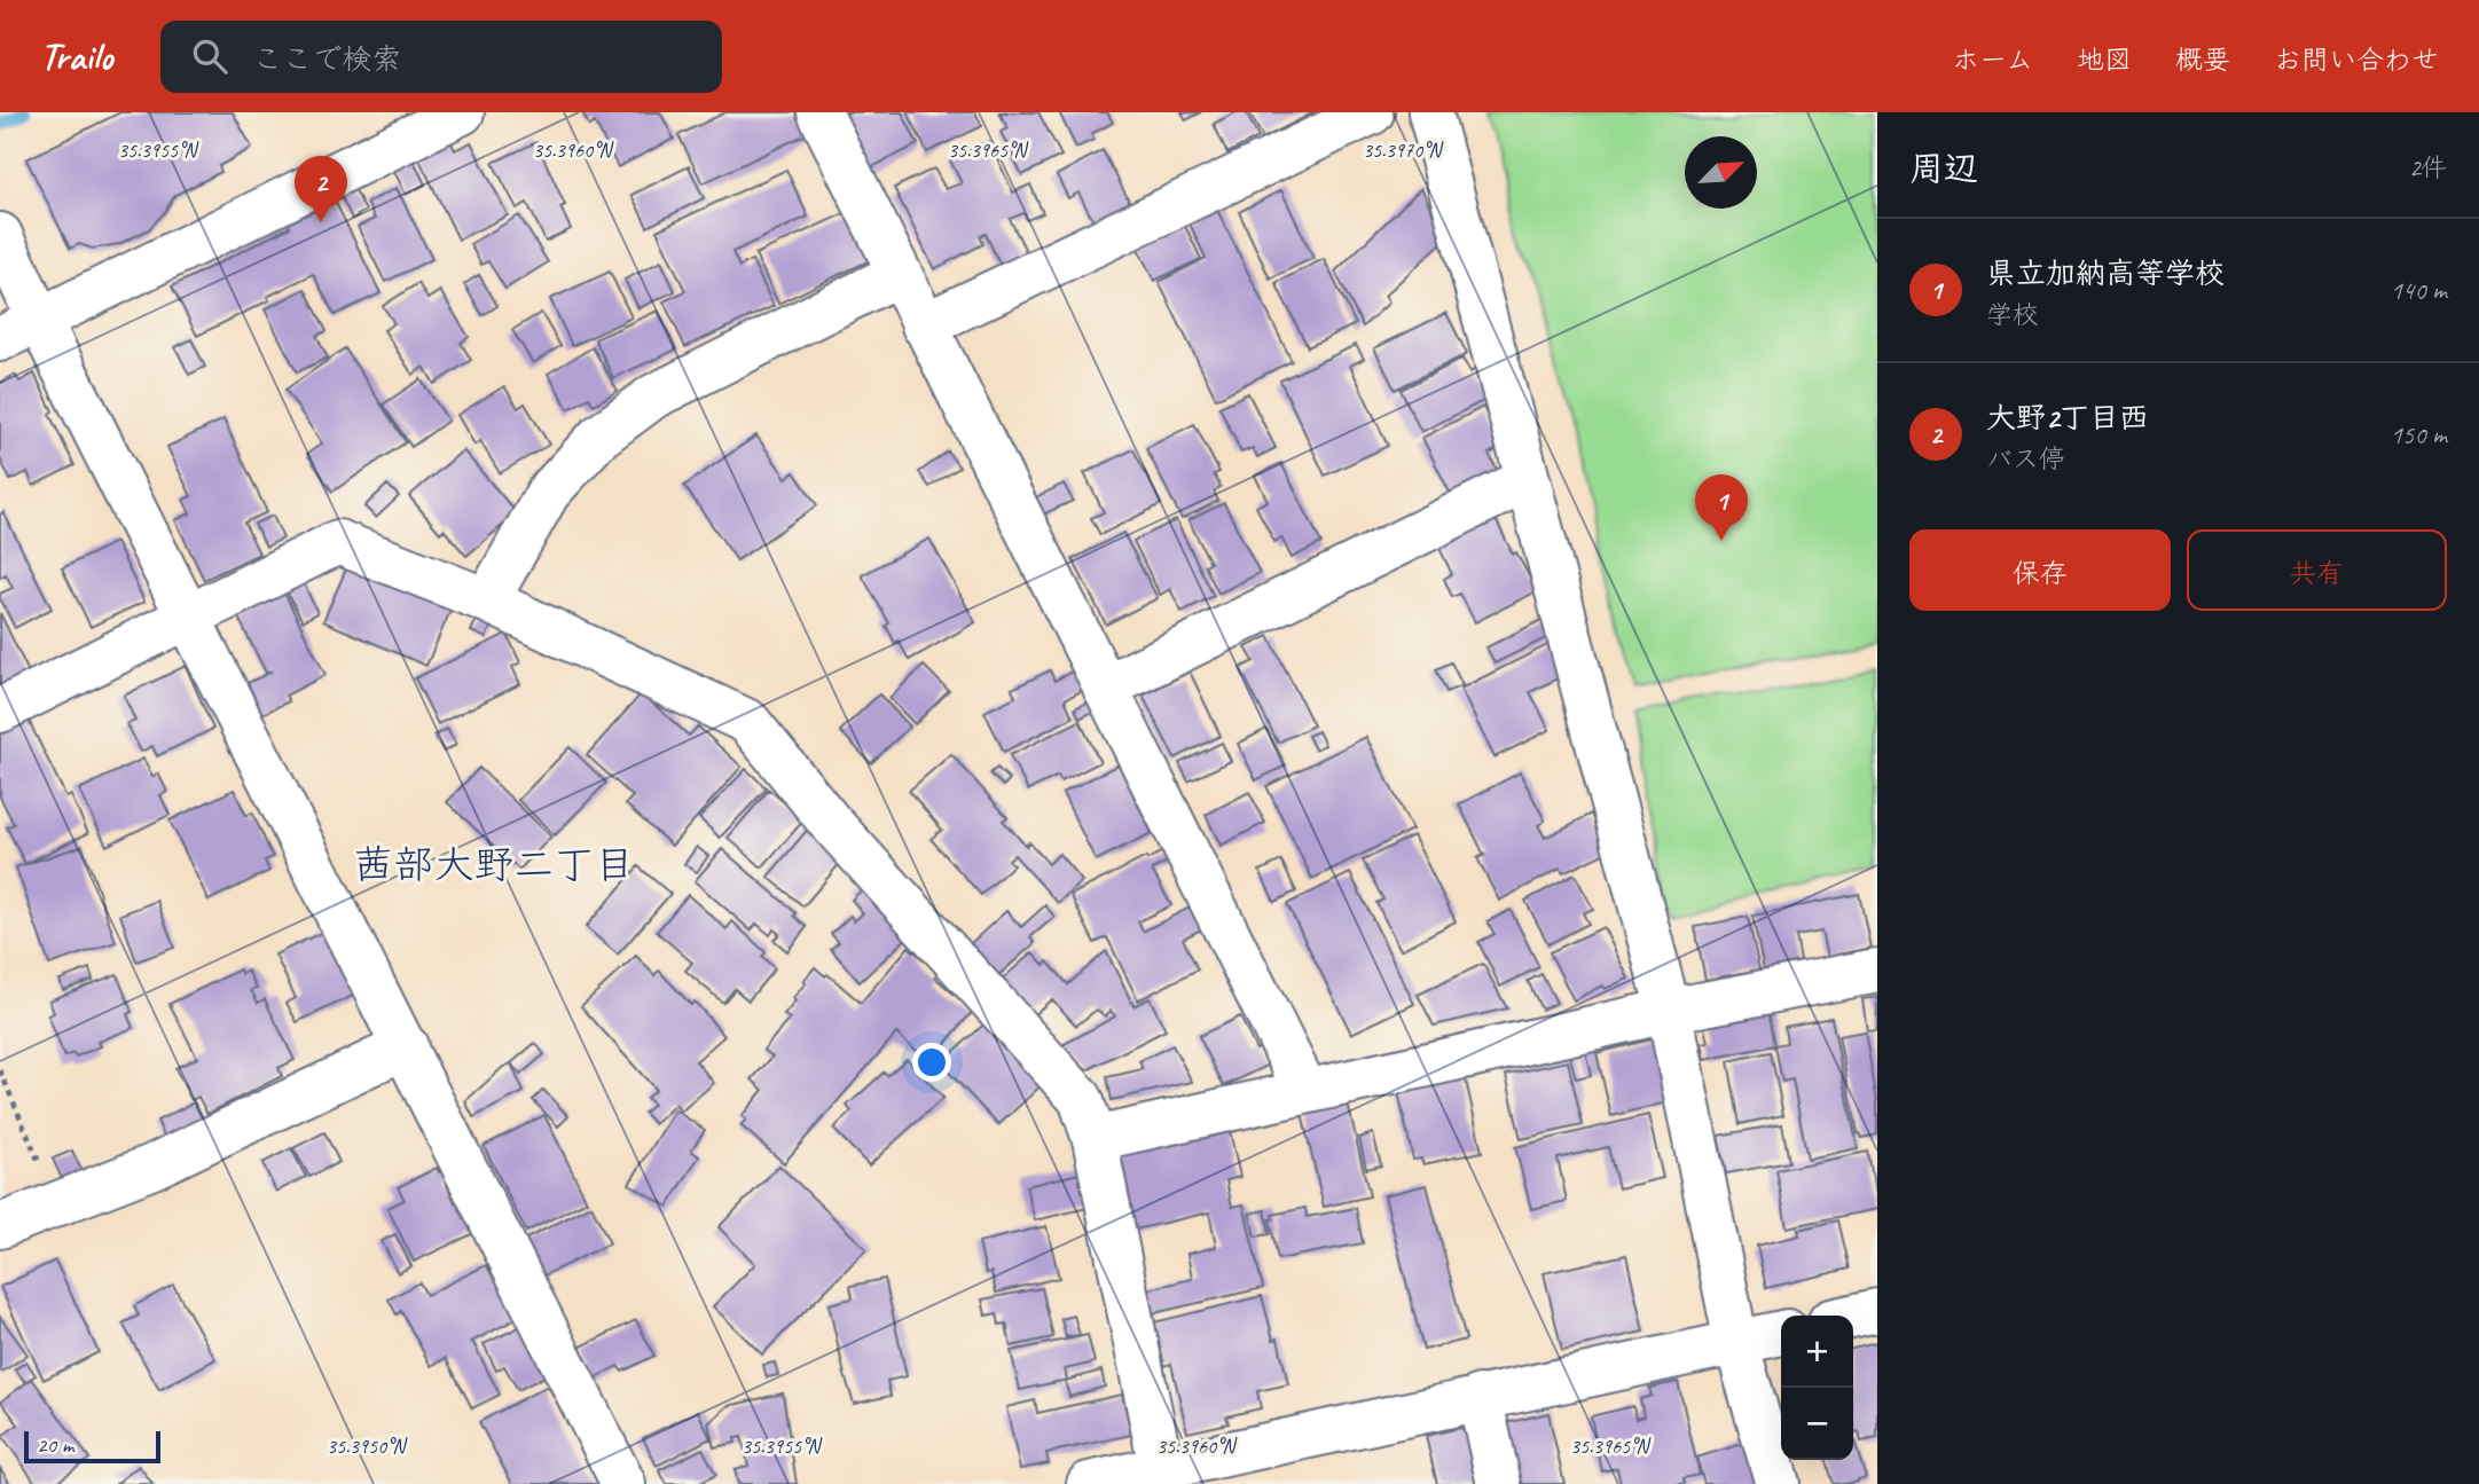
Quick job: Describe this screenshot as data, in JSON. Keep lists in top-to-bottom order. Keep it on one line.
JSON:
{"districts":["茜部大野二丁目"],"scale_bar":"20 m","north":"top right","page":{"header":"Trailo","search":"ここで検索","nav":["ホーム","地図","概要","お問い合わせ"],"heading":["周辺","2件"],"pins":["2","1"],"list":[{"mark":"1","name":"県立加納高等学校","note":"学校","value":"140 m"},{"mark":"2","name":"大野2丁目西","note":"バス停","value":"150 m"}],"buttons":["保存","共有"],"map_buttons":["+","−"],"scale":"20 m"},"coordinates":["35.3955°N","35.3960°N","35.3965°N","35.3970°N","35.3950°N"]}
